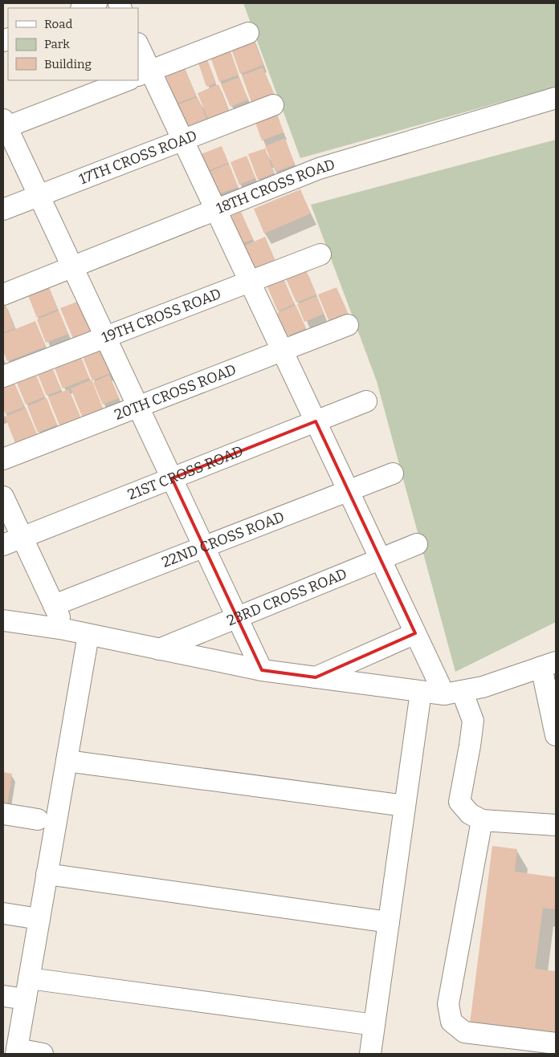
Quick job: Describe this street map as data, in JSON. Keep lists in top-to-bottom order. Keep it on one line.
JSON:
{"streets":{"street":["17TH CROSS ROAD","18TH CROSS ROAD","19TH CROSS ROAD","20TH CROSS ROAD","21ST CROSS ROAD","22ND CROSS ROAD","23RD CROSS ROAD"]},"legend":["Road","Park","Building"]}
